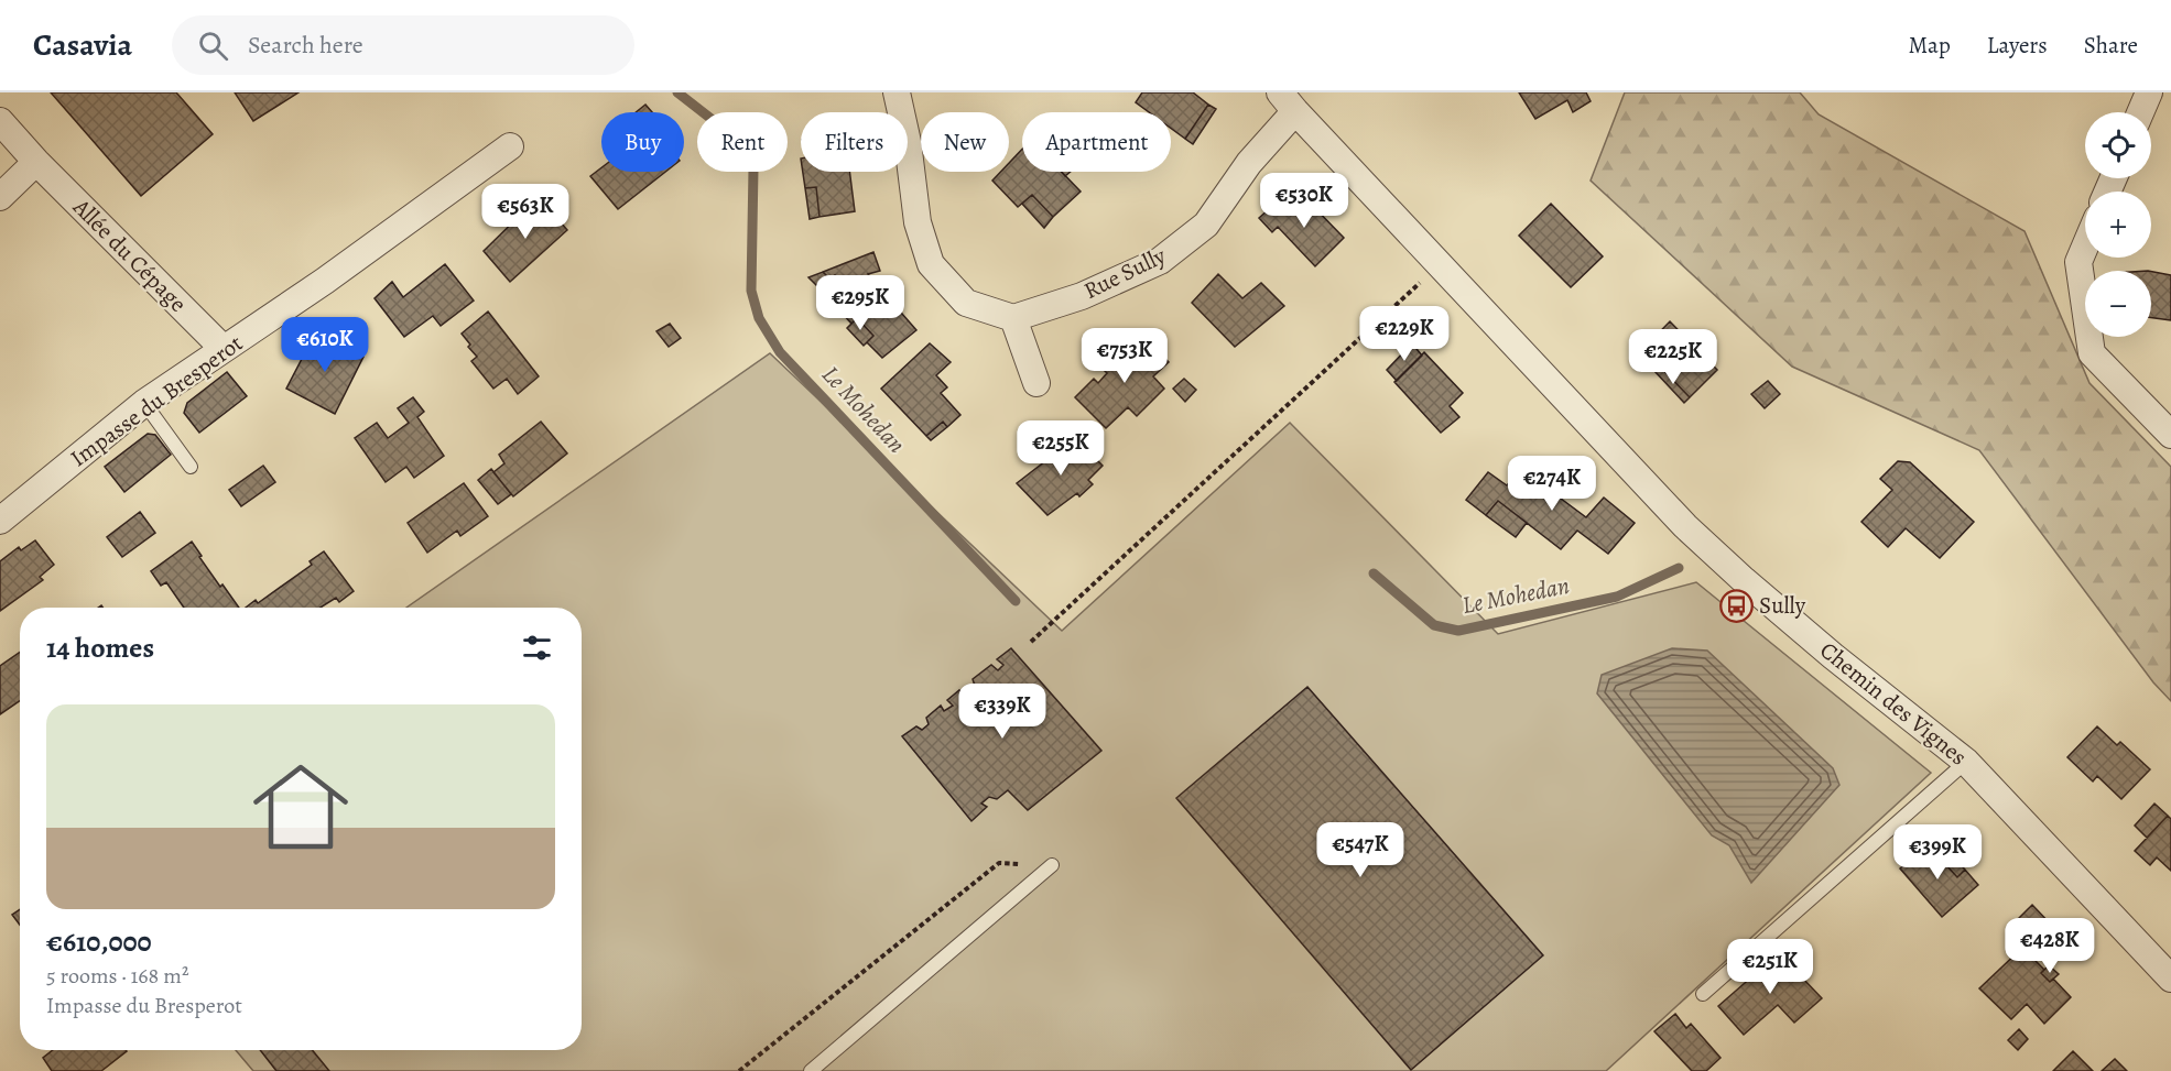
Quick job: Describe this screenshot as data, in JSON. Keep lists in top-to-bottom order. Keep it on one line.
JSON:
{"streets":{"street":["Allée du Cépage","Rue Sully","Impasse du Bresperot","Chemin des Vignes"]},"crossings":[["Allée du Cépage","Impasse du Bresperot"],["Rue Sully","Chemin des Vignes"]],"water":["Le Mohedan"],"places":{"bus stop":["Sully"]},"page":{"header":"Casavia","search":"Search here","nav":["Map","Layers","Share"],"map_buttons":["+","−"],"chip":["Buy","Rent","Filters","New","Apartment"],"price":["€530K","€563K","€295K","€229K","€610K","€753K","€225K","€255K","€274K","€339K","€547K","€399K","€428K","€251K"],"heading":"14 homes","list":[{"name":"€610,000","note":"5 rooms · 168 m² · Impasse du Bresperot"}]}}
